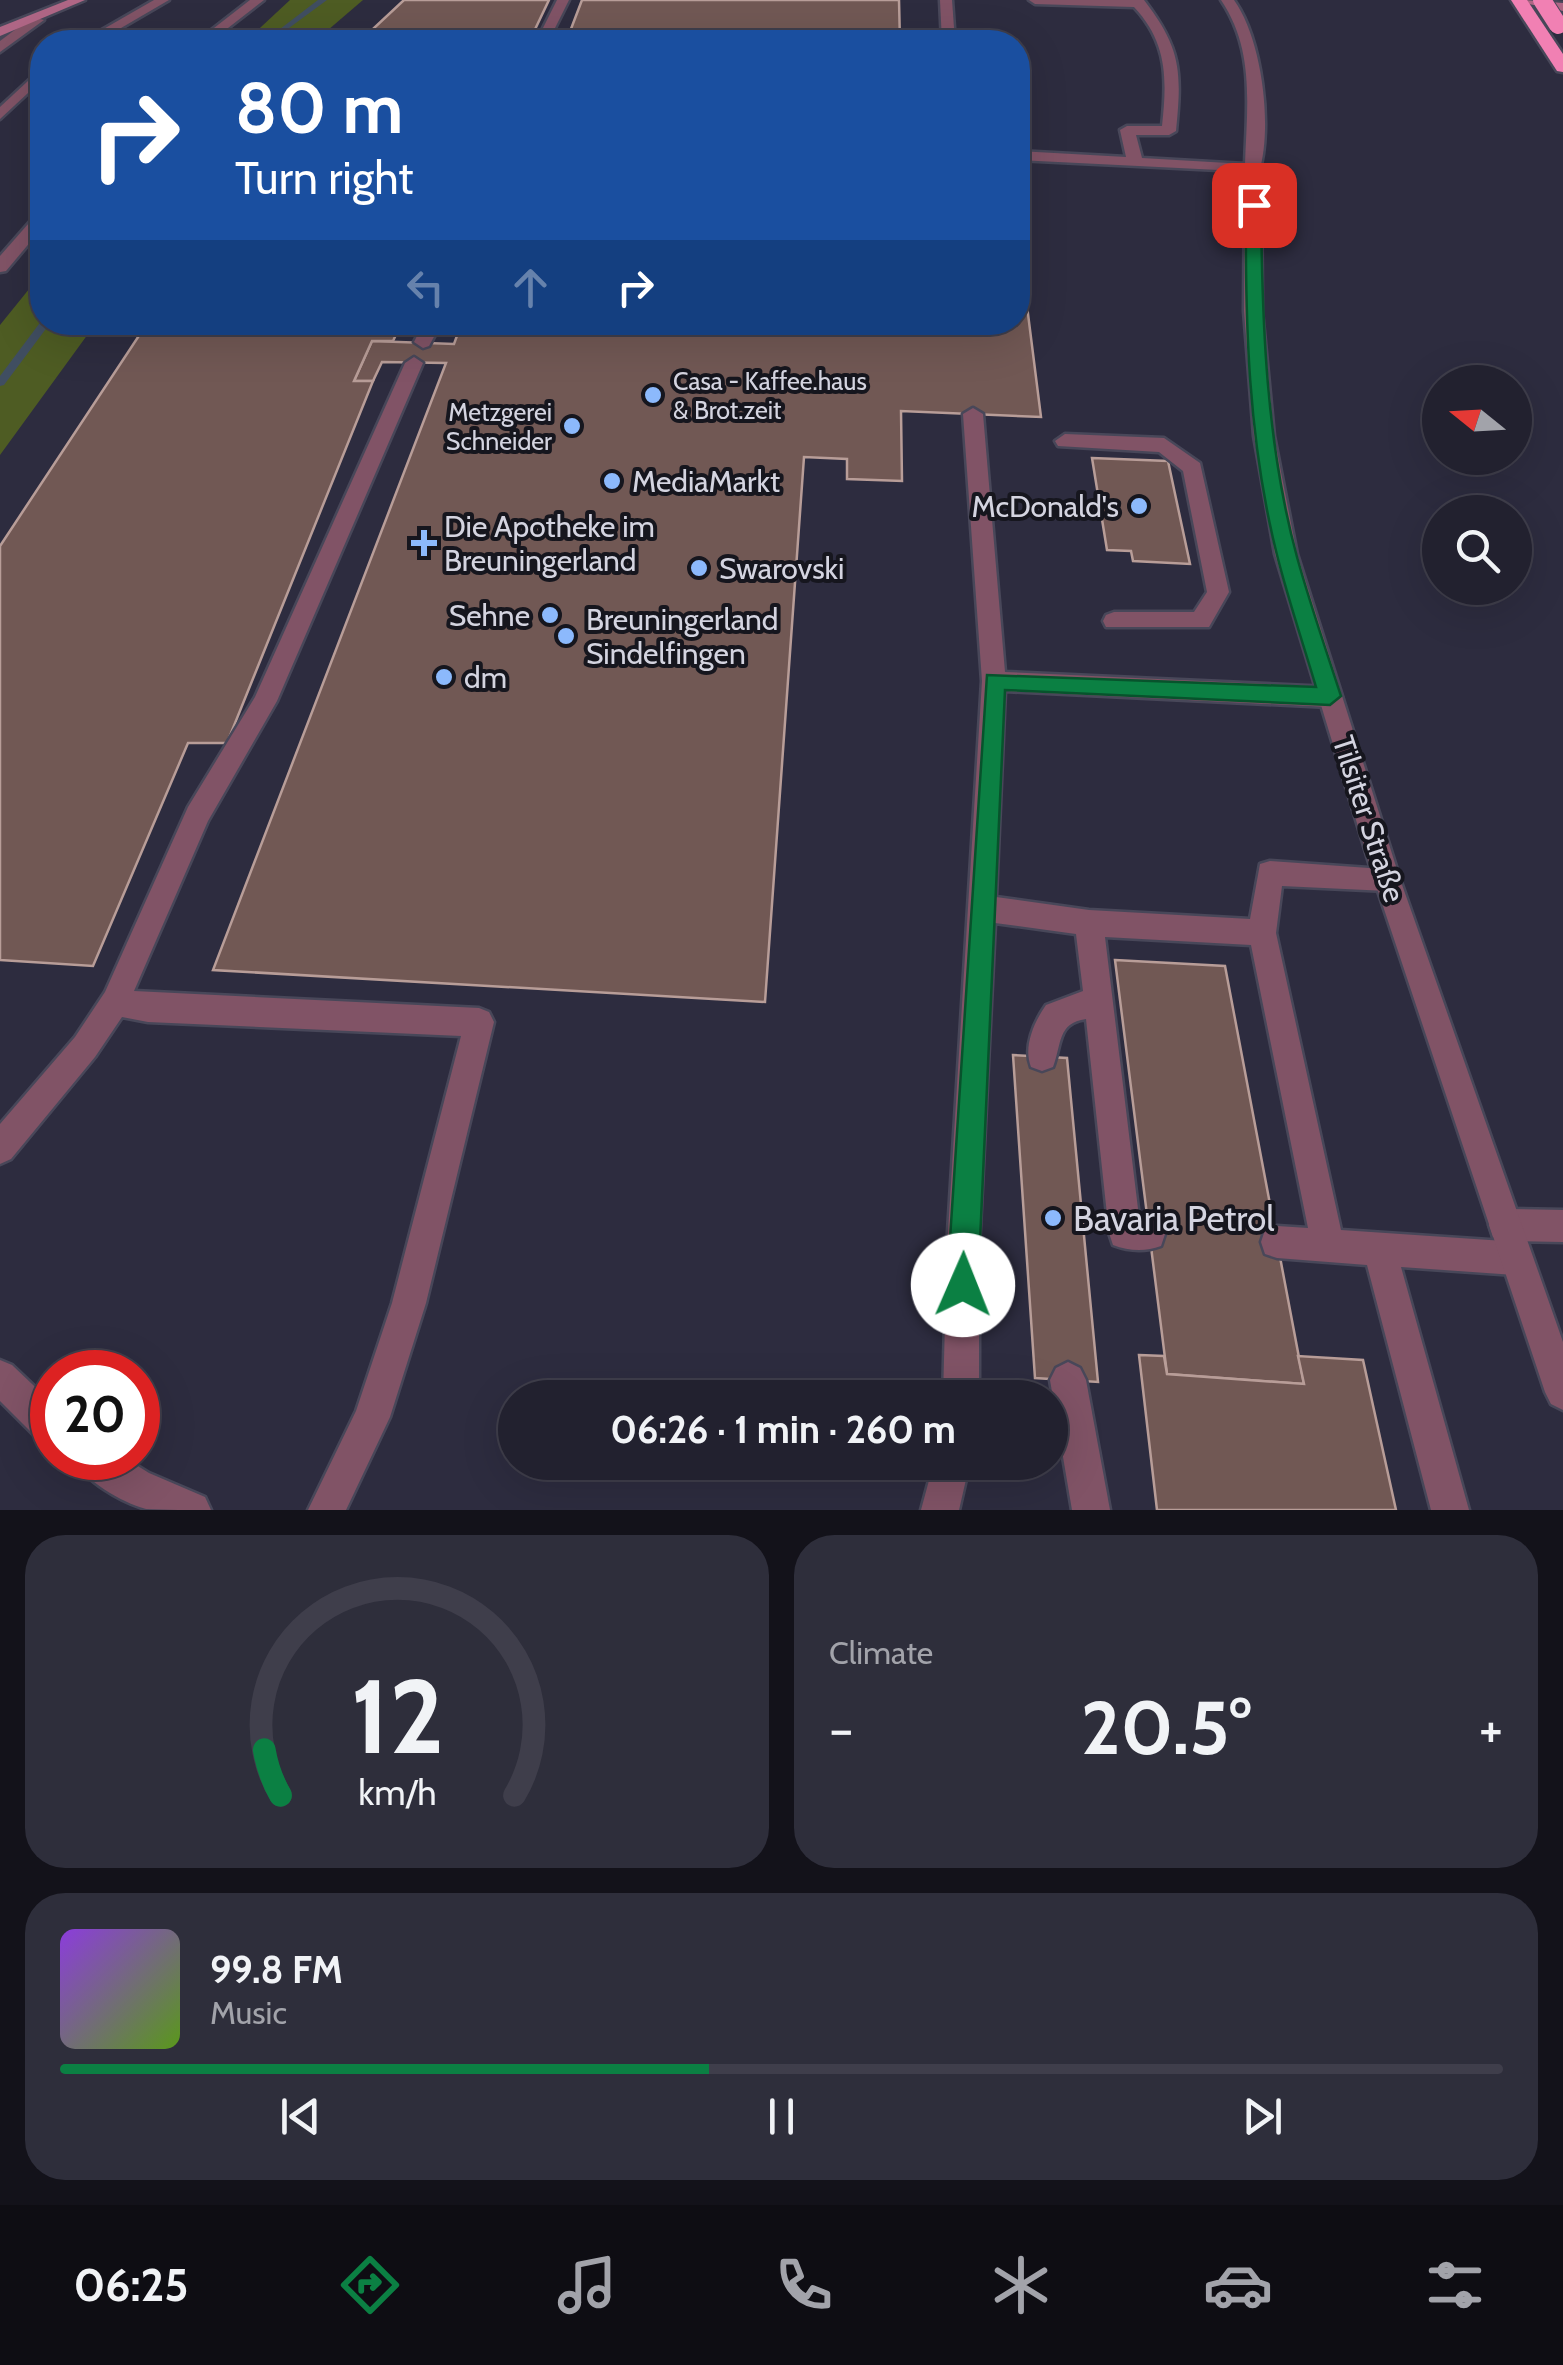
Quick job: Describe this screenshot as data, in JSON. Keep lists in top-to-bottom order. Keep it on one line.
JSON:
{"streets":{"street":["Tilsiter Straße"]},"places":{"other":["Casa - Kaffee.haus & Brot.zeit","Metzgerei Schneider","MediaMarkt","McDonald's","Swarovski","Sehne","Breuningerland Sindelfingen","dm","Bavaria Petrol"],"health":["Die Apotheke im Breuningerland"]},"north":"left","page":{"turn":["80 m","Turn right"],"limit":"20","trip":"06:26 · 1 min · 260 m","tile":"Climate","heat":["−","20.5°","+"],"song":["99.8 FM","Music"],"tabs":"06:25","gauge":["12","km/h"]}}
